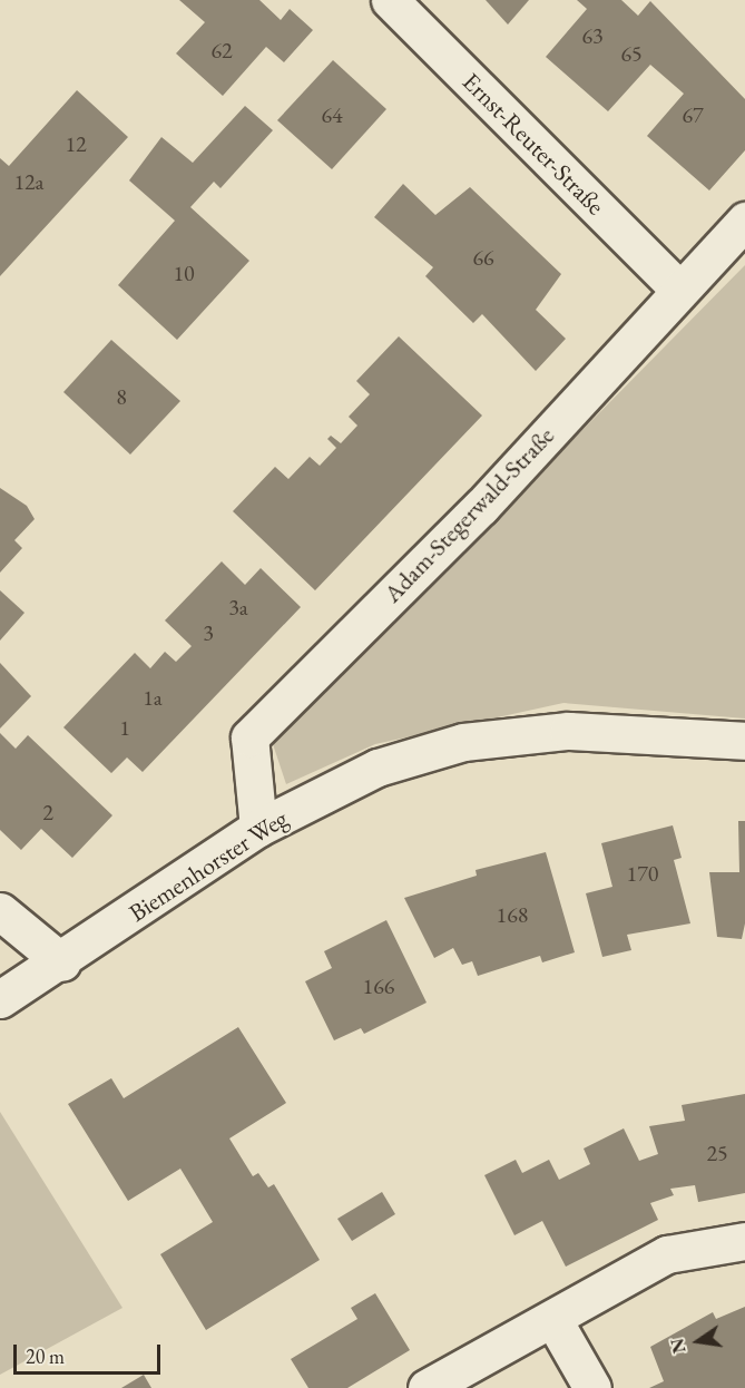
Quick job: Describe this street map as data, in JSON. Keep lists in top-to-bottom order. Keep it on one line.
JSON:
{"streets":{"street":["Ernst-Reuter-Straße","Adam-Stegerwald-Straße","Biemenhorster Weg"]},"crossings":[["Ernst-Reuter-Straße","Adam-Stegerwald-Straße"],["Adam-Stegerwald-Straße","Biemenhorster Weg"]],"house_numbers":["63","62","65","64","67","12","12a","66","10","8","3a","3","1a","1","2","170","168","166","25"],"scale_bar":"20 m","north":"left"}
